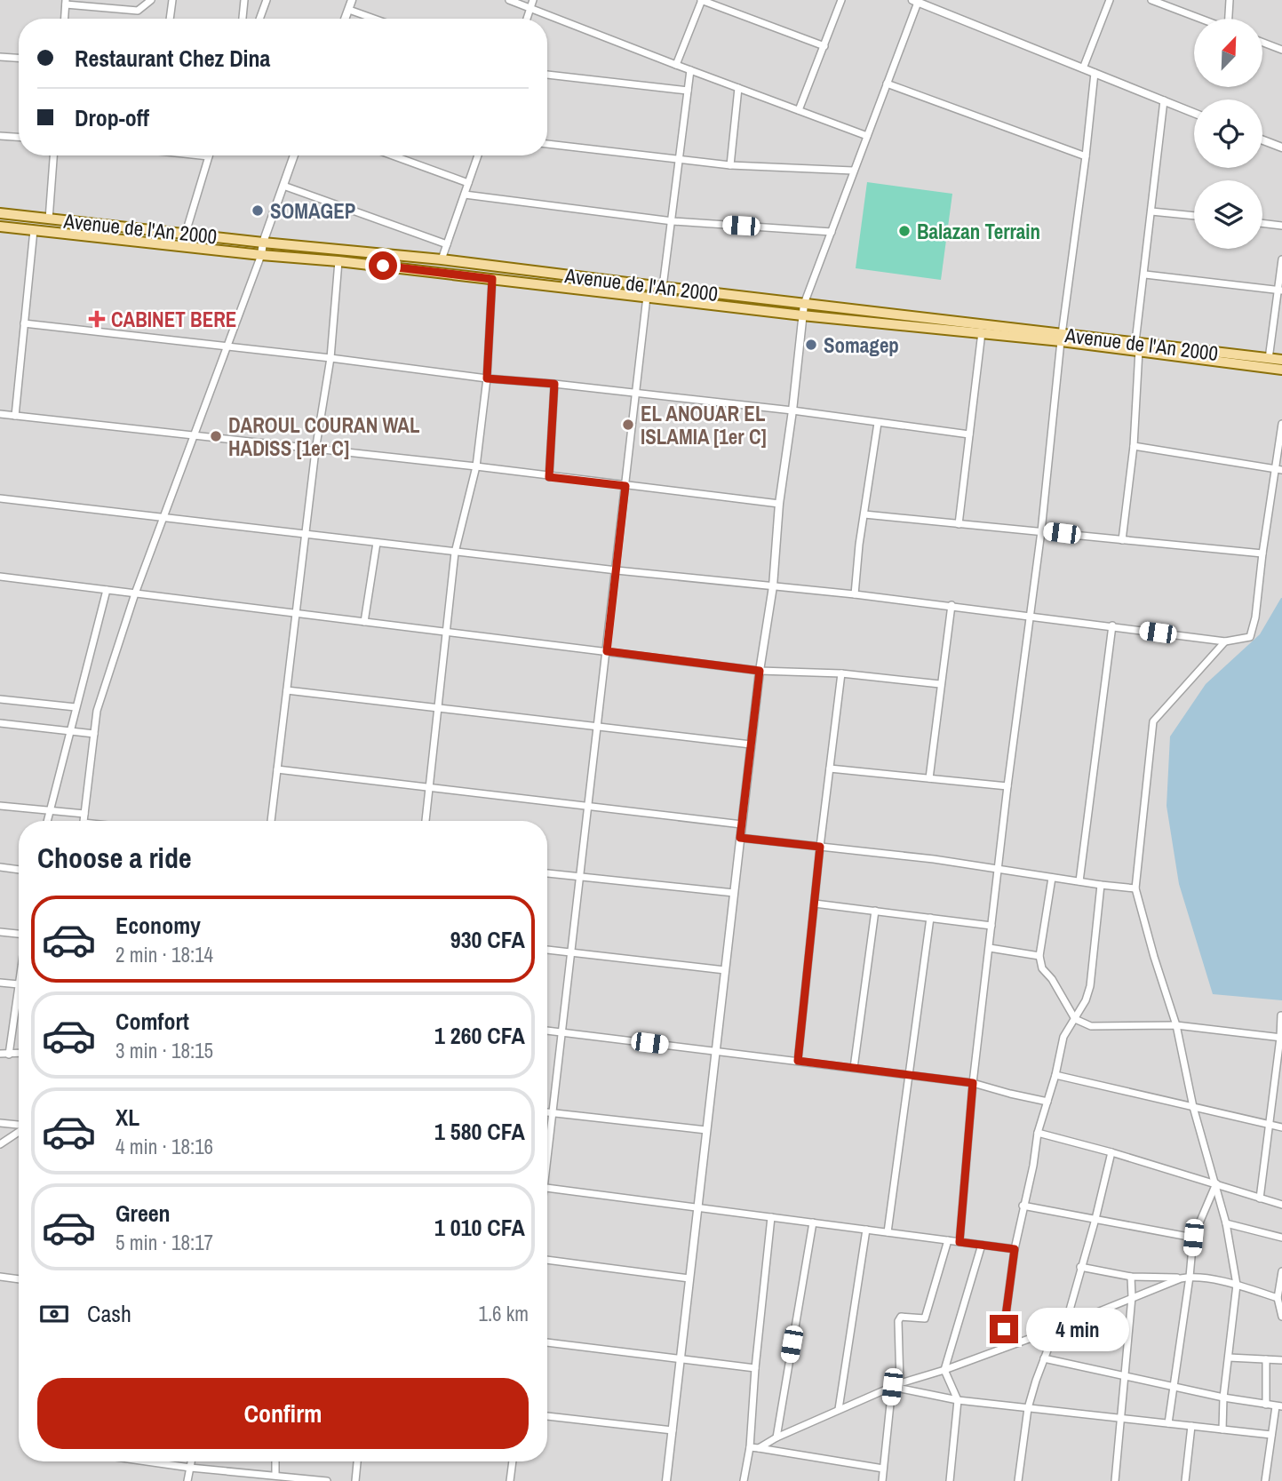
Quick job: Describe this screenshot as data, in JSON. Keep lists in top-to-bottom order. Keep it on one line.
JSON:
{"streets":{"main road":["Avenue de l'An 2000"]},"places":{"other":["SOMAGEP","Balazan Terrain","Somagep","EL ANOUAR EL ISLAMIA [1er C]","DAROUL COURAN WAL HADISS [1er C]"],"health":["CABINET BERE"]},"north":"top right","page":{"banner":["Restaurant Chez Dina","Drop-off"],"heading":"Choose a ride","list":[{"name":"Economy","note":"2 min · 18:14","value":"930 CFA"},{"name":"Comfort","note":"3 min · 18:15","value":"1 260 CFA"},{"name":"XL","note":"4 min · 18:16","value":"1 580 CFA"},{"name":"Green","note":"5 min · 18:17","value":"1 010 CFA"}],"pay":["Cash","1.6 km"],"bubble":"4 min","buttons":"Confirm"}}
